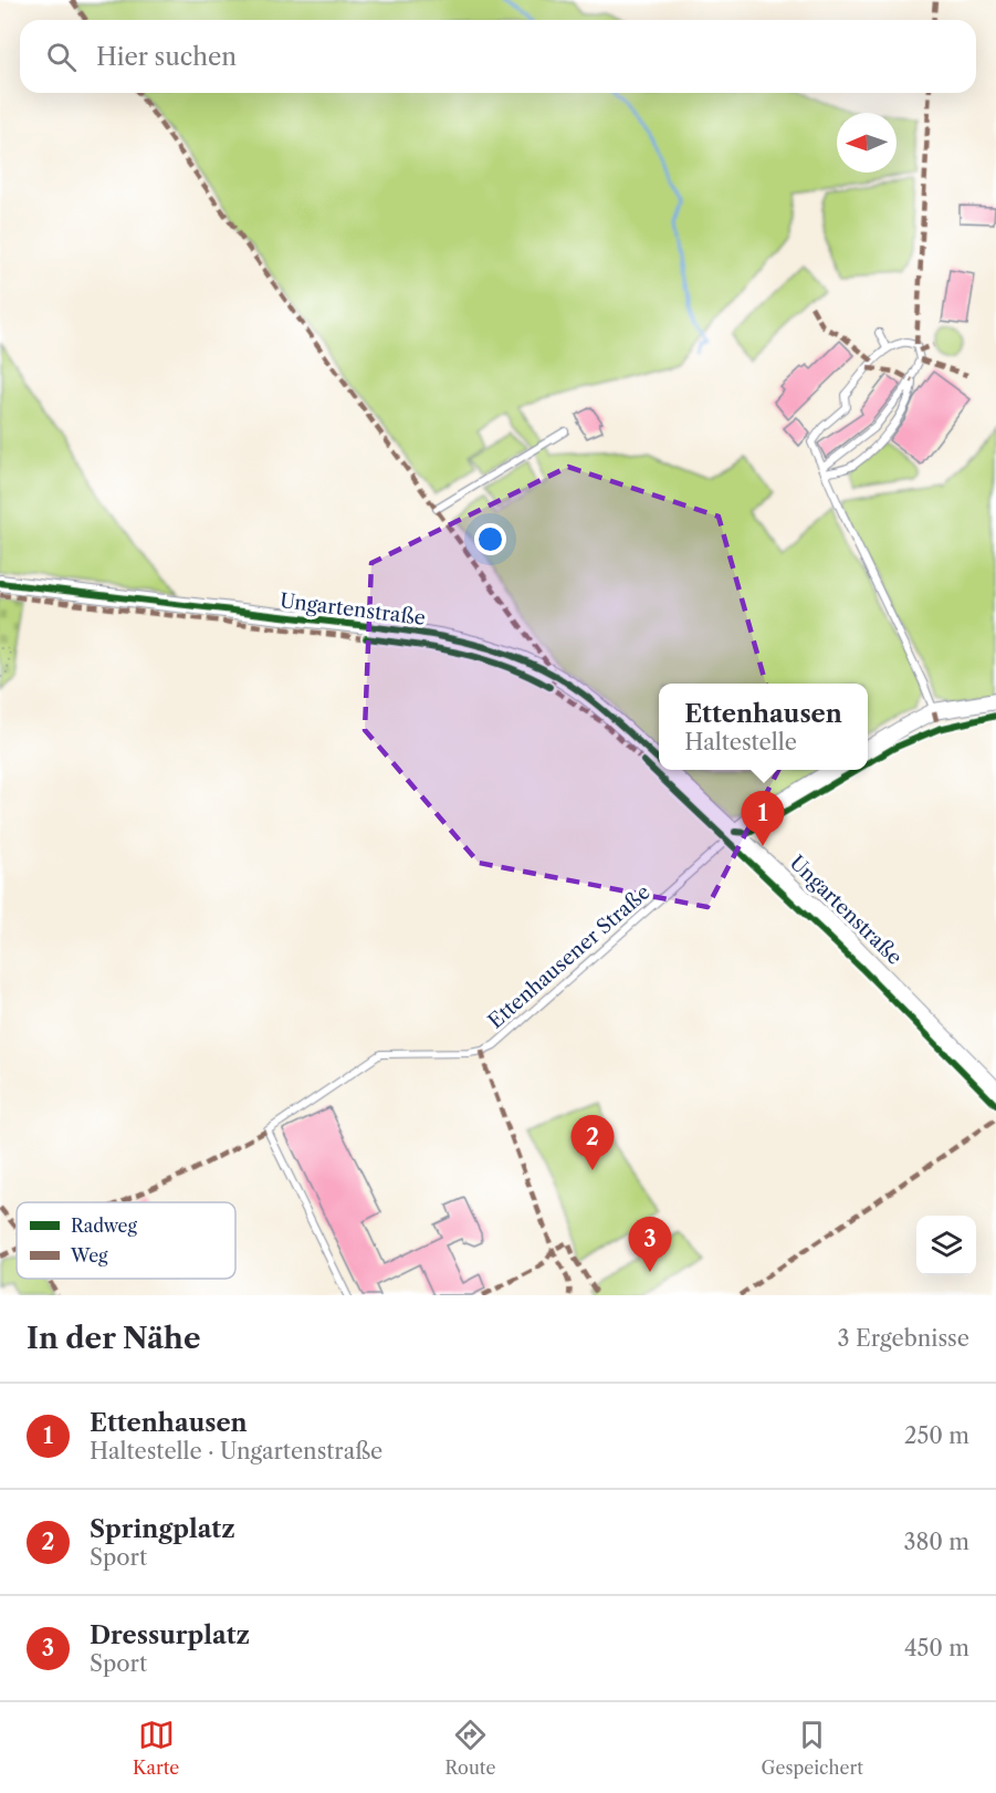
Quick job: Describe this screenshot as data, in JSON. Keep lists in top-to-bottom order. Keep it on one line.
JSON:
{"streets":{"street":["Ungartenstraße"],"lane":["Ettenhausener Straße"]},"crossings":[["Ungartenstraße","Ettenhausener Straße"]],"legend":["Radweg","Weg"],"north":"left","page":{"search":"Hier suchen","popup":["Ettenhausen","Haltestelle"],"pins":["1","2","3"],"heading":["In der Nähe","3 Ergebnisse"],"list":[{"mark":"1","name":"Ettenhausen","note":"Haltestelle · Ungartenstraße","value":"250 m"},{"mark":"2","name":"Springplatz","note":"Sport","value":"380 m"},{"mark":"3","name":"Dressurplatz","note":"Sport","value":"450 m"}],"nav":["Karte","Route","Gespeichert"]}}
